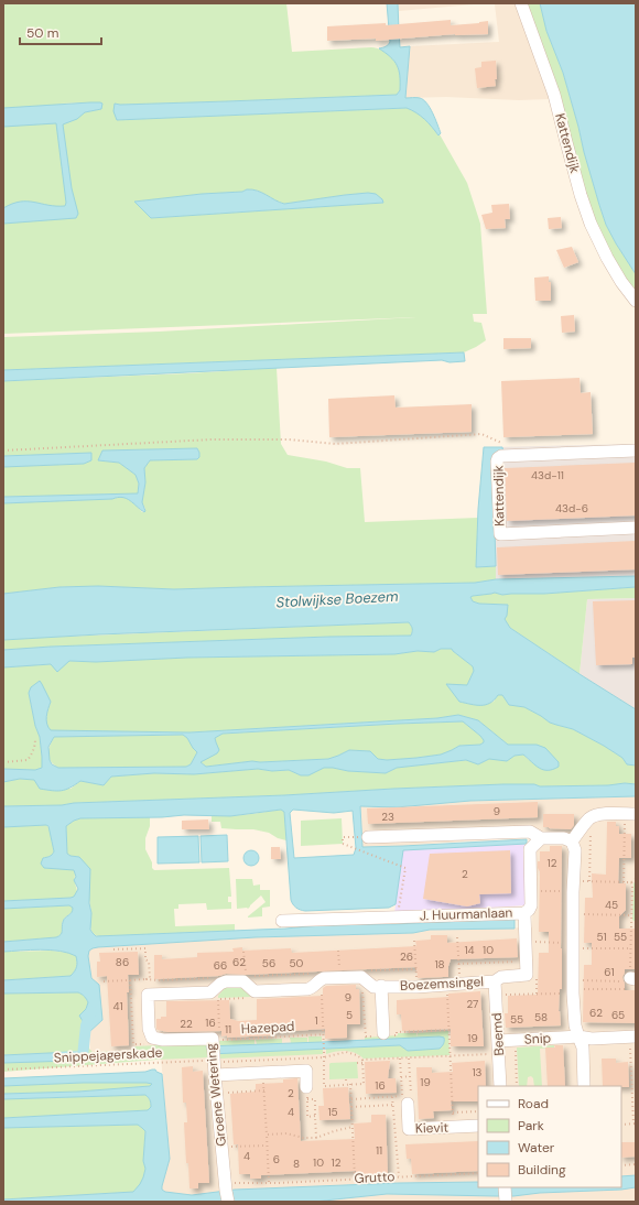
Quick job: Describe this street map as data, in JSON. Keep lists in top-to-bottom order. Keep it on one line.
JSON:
{"streets":{"street":["Kattendijk","J. Huurmanlaan","Boezemsingel","Beemd","Snip","Groene Wetering","Kievit"],"path":["Hazepad","Snippejagerskade","Grutto"]},"crossings":[["Boezemsingel","Beemd"],["Hazepad","Groene Wetering"],["Beemd","Snip"],["Snippejagerskade","Groene Wetering"],["Groene Wetering","Grutto"]],"water":["Stolwijkse Boezem"],"house_numbers":["43d-11","43d-6","9","23","12","2","45","51","55","14","10","26","86","62","56","50","18","66","61","9","27","41","62","5","65","58","55","1","16","22","11","19","13","19","16","2","4","15","11","4","6","10","12","8"],"legend":["Road","Park","Water","Building"],"scale_bar":"50 m"}
